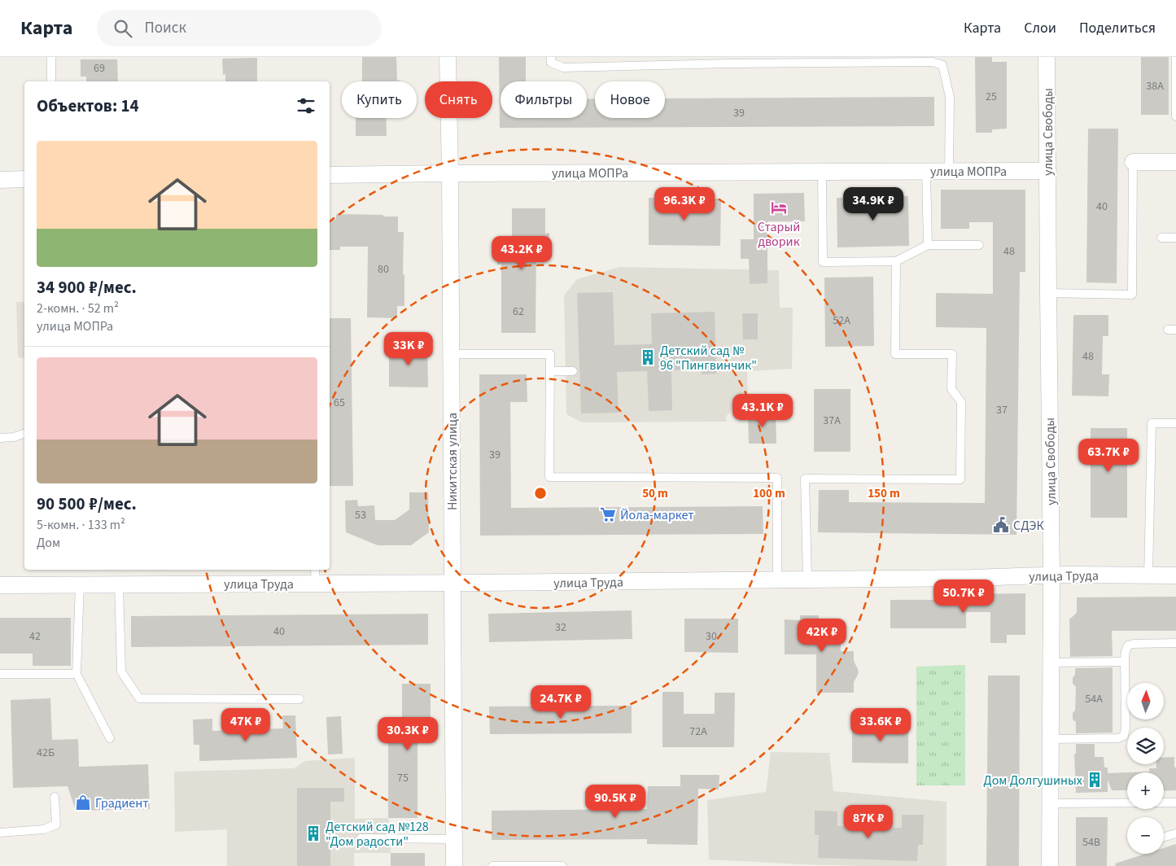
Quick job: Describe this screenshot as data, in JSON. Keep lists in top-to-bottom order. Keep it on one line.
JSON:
{"streets":{"street":["улица Свободы","улица МОПРа","Никитская улица","улица Труда"]},"crossings":[["улица Свободы","улица МОПРа"],["улица Свободы","улица Труда"],["улица МОПРа","Никитская улица"],["Никитская улица","улица Труда"]],"places":{"hotel":["Старый дворик"],"building":["Детский сад № 96 \"Пингвинчик\"","Дом Долгушиных","Детский сад №128 \"Дом радости\""],"supermarket":["Йола-маркет"],"public building":["СДЭК"],"shop":["Градиент"]},"house_numbers":["69","38А","25","39","40","48","80","62","52А","48","65","37","37А","39","53","32","40","42","30","54А","72А","42Б","75","54В"],"north":"top","page":{"header":"Карта","search":"Поиск","nav":["Карта","Слои","Поделиться"],"chip":["Купить","Снять","Фильтры","Новое"],"heading":"Объектов: 14","list":[{"name":"34 900 ₽/мес.","note":"2-комн. · 52 m² · улица МОПРа"},{"name":"90 500 ₽/мес.","note":"5-комн. · 133 m² · Дом"}],"price":["96.3K ₽","34.9K ₽","43.2K ₽","33K ₽","43.1K ₽","63.7K ₽","50.7K ₽","42K ₽","24.7K ₽","47K ₽","33.6K ₽","30.3K ₽","90.5K ₽","87K ₽"],"map_buttons":["+","−"]},"rings":["50 m","100 m","150 m"]}
